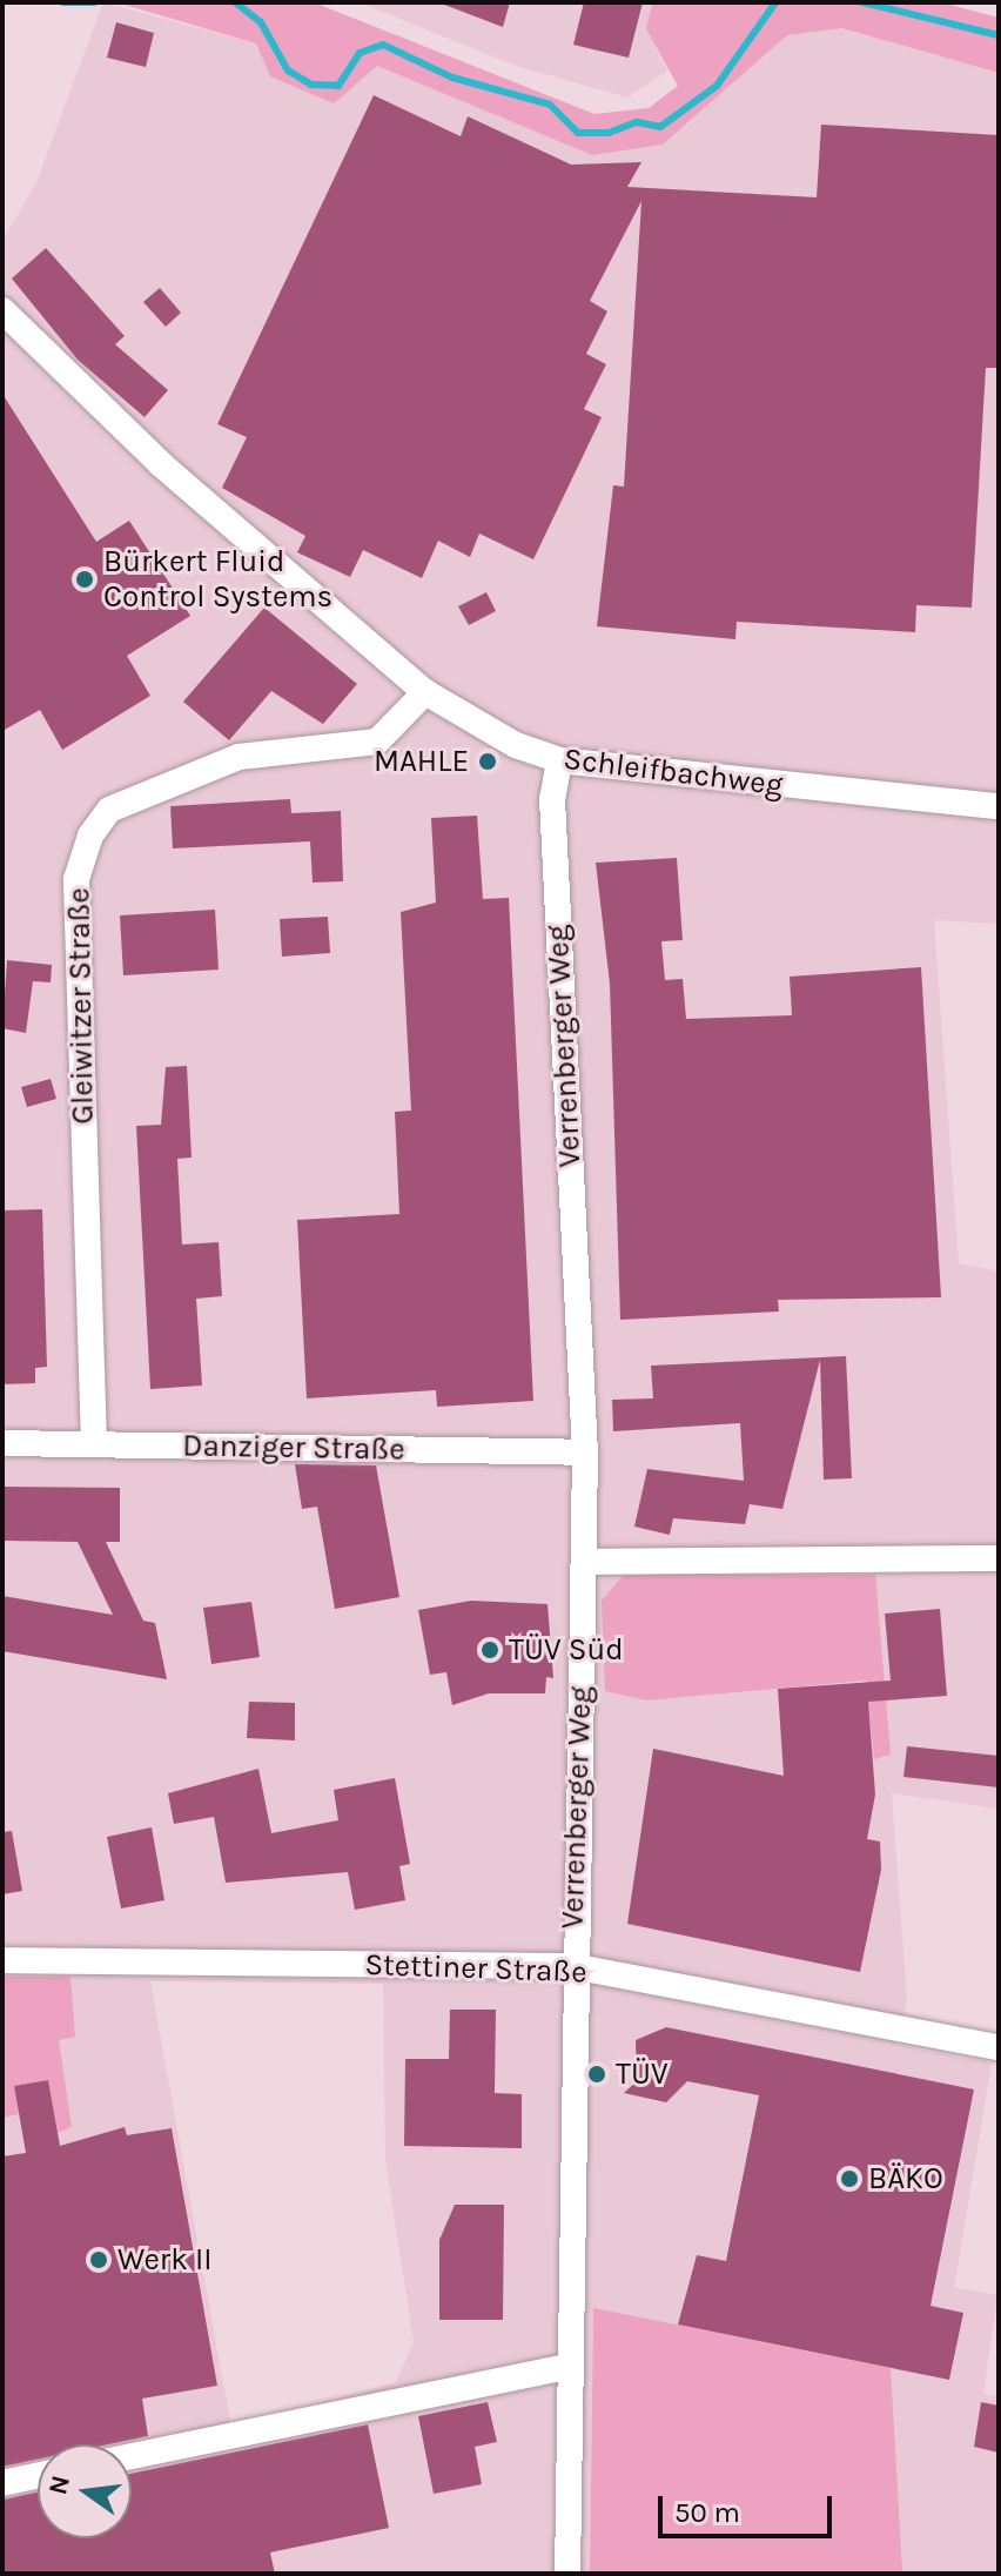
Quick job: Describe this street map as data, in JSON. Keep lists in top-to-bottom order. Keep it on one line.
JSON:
{"streets":{"street":["Schleifbachweg","Gleiwitzer Straße","Verrenberger Weg","Danziger Straße","Stettiner Straße"]},"crossings":[["Schleifbachweg","Gleiwitzer Straße"],["Schleifbachweg","Verrenberger Weg"],["Gleiwitzer Straße","Danziger Straße"],["Verrenberger Weg","Danziger Straße"],["Verrenberger Weg","Stettiner Straße"]],"places":["Bürkert Fluid Control Systems","MAHLE","TÜV Süd","TÜV","BÄKO","Werk II"],"scale_bar":"50 m","north":"left"}
